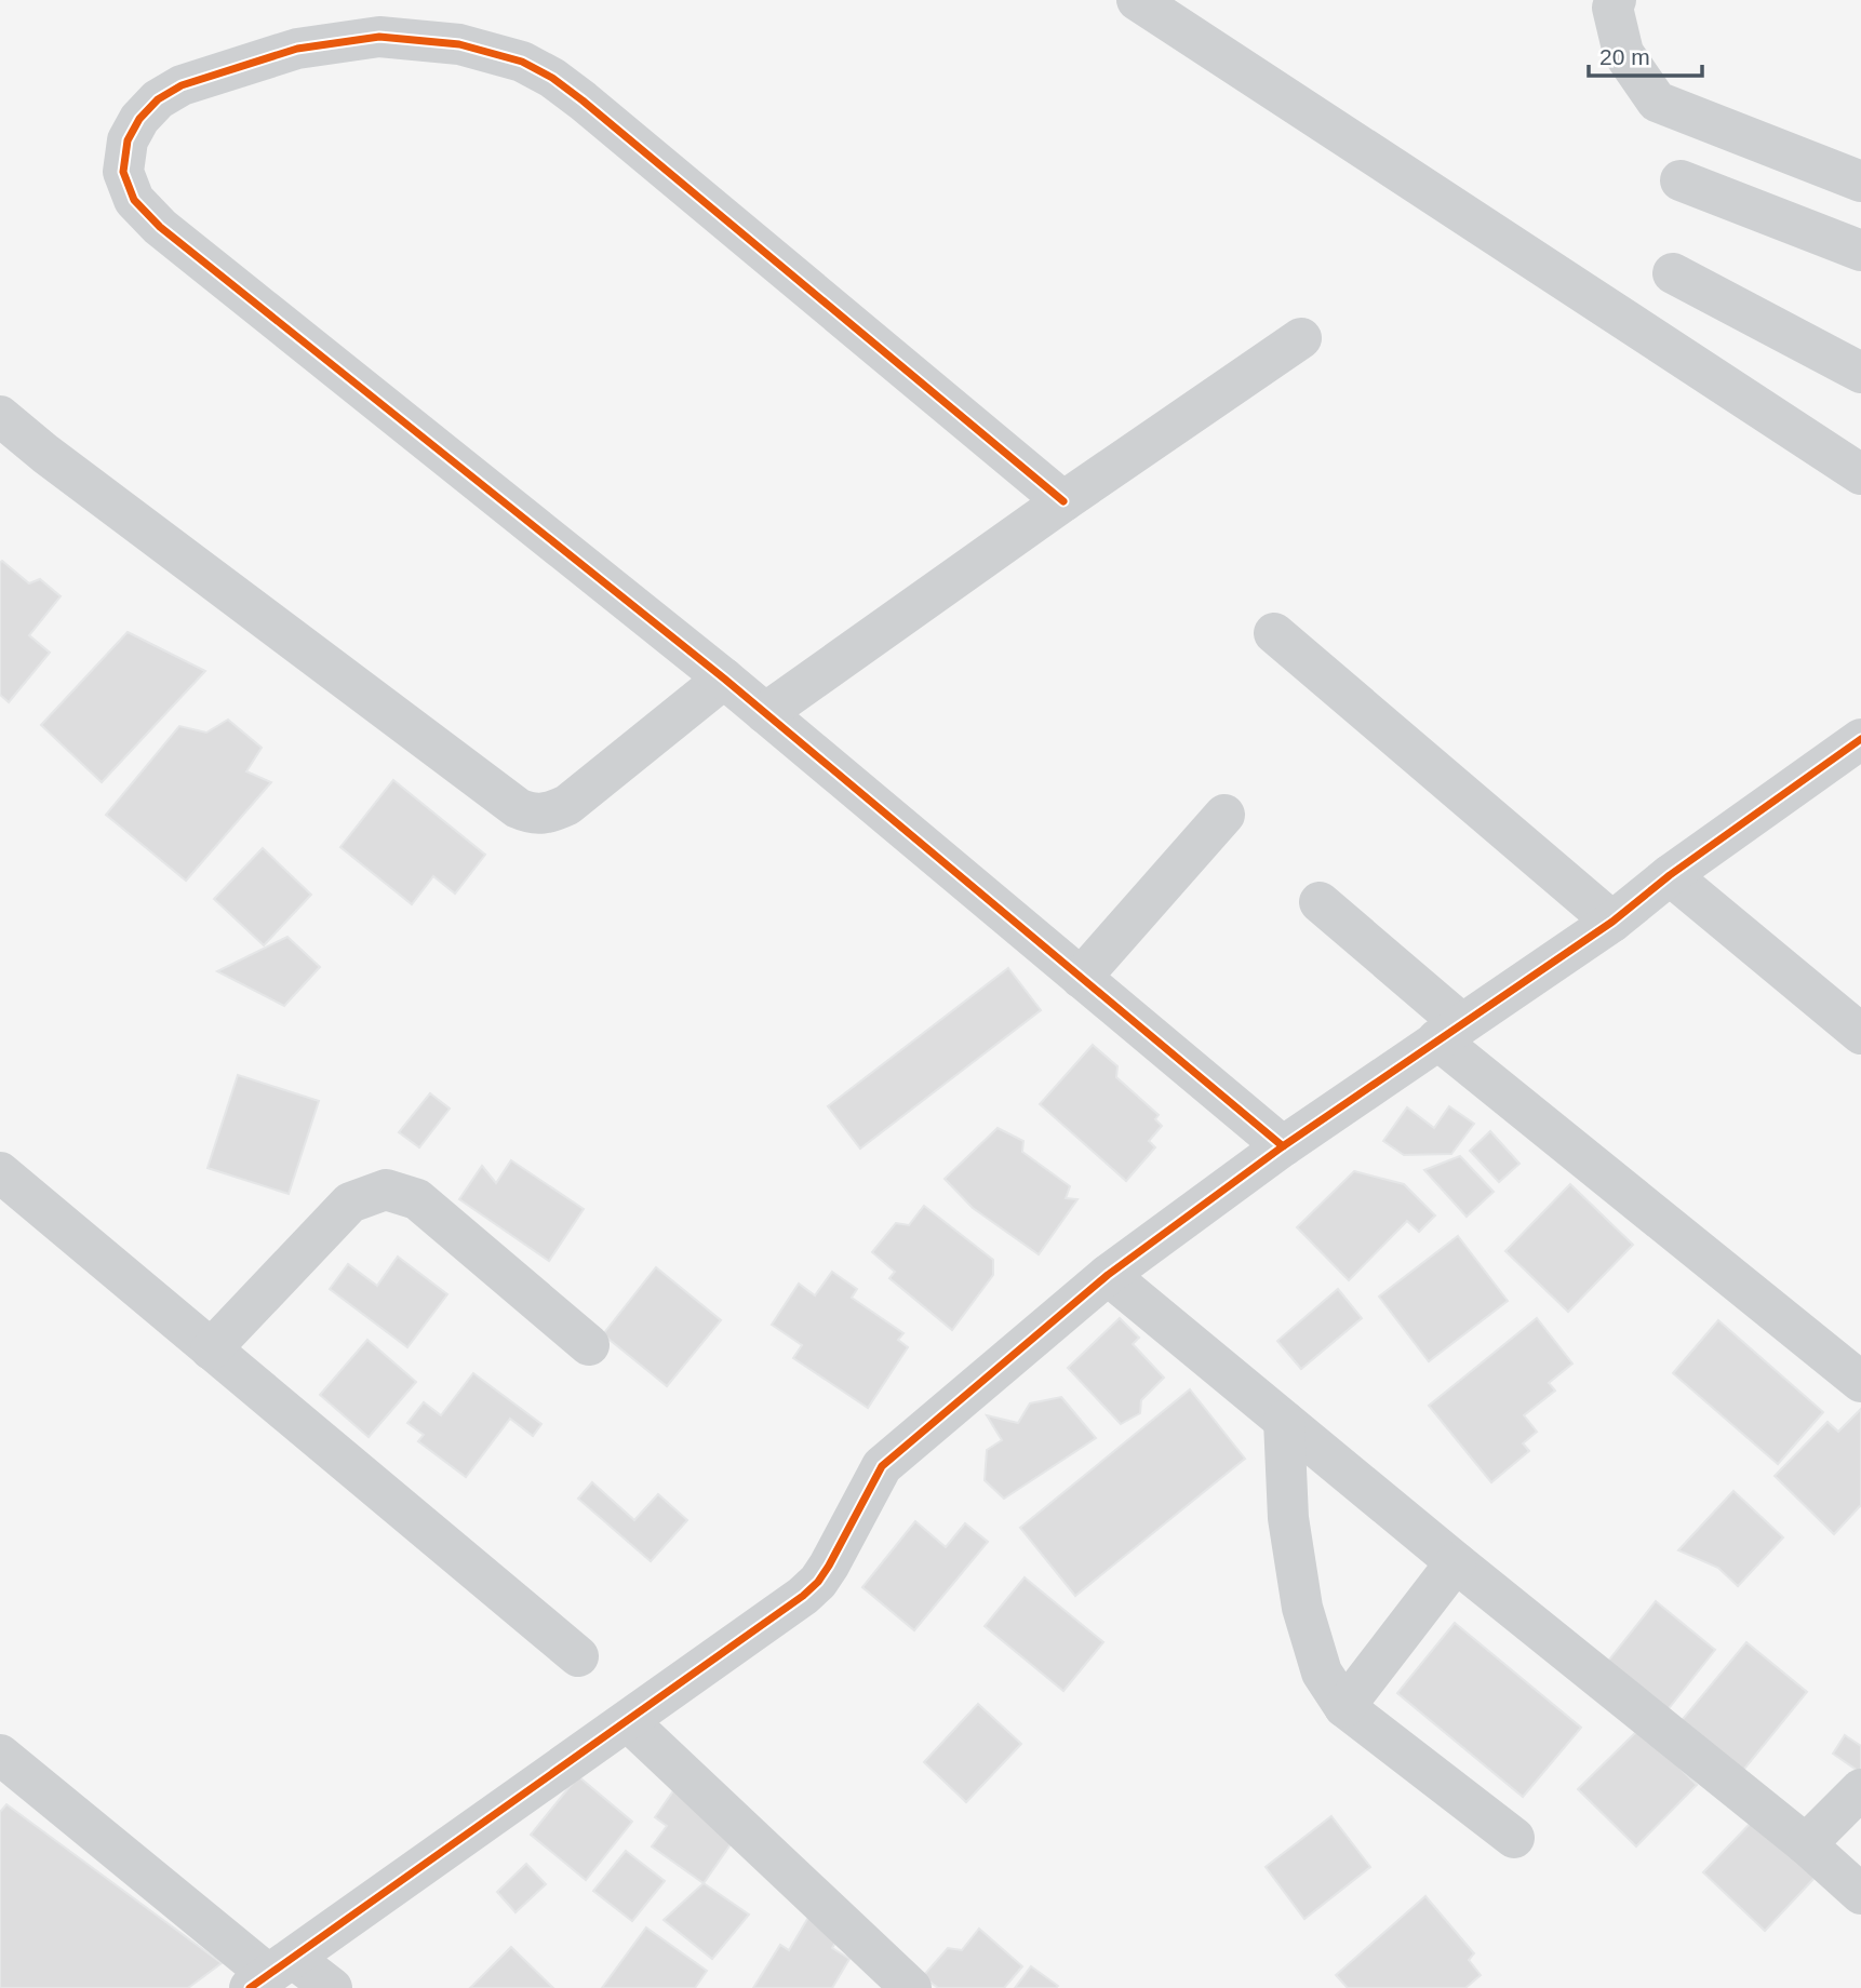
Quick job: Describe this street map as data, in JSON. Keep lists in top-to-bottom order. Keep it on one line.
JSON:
{"scale_bar":"20 m"}
